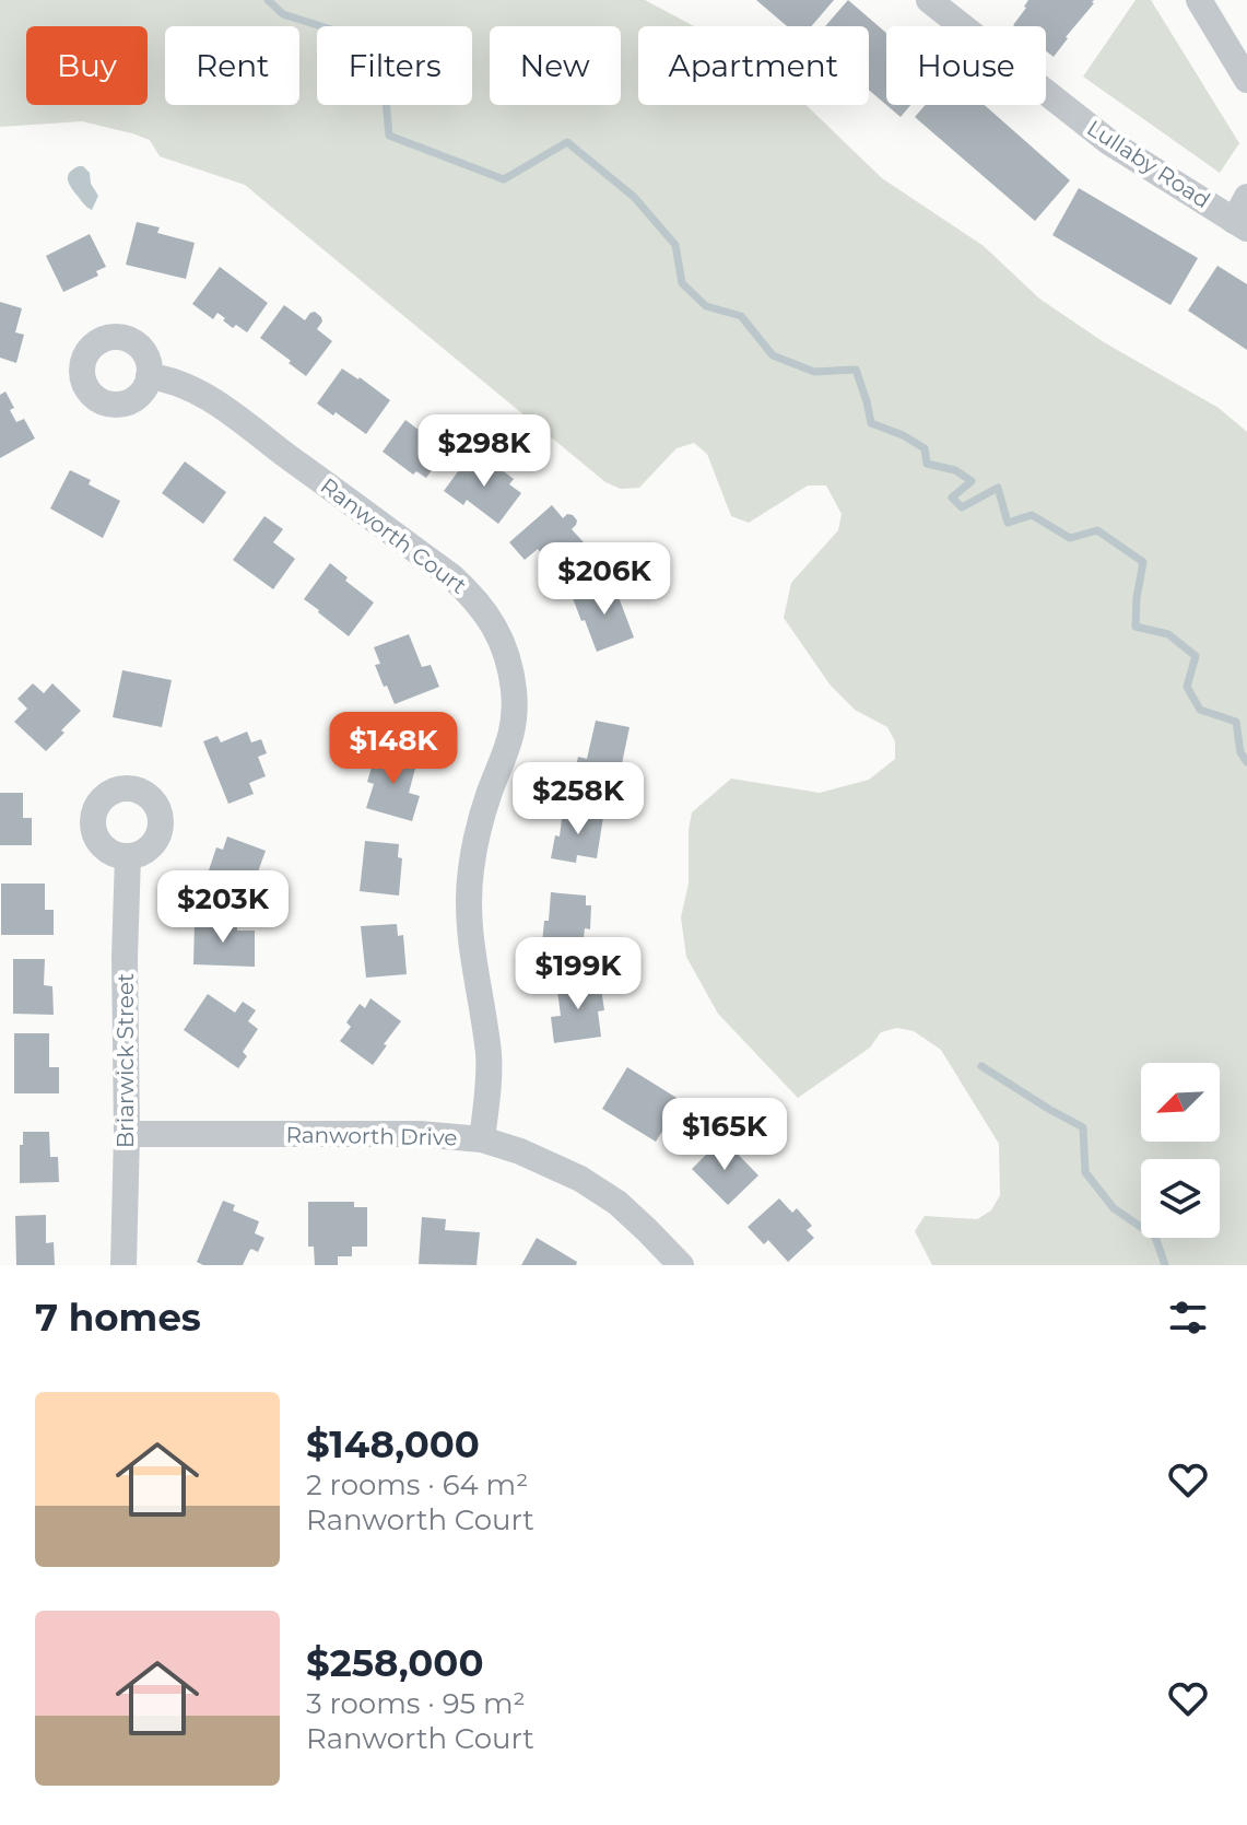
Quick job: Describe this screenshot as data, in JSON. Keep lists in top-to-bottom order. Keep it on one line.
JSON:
{"streets":{"street":["Lullaby Road","Ranworth Court","Briarwick Street","Ranworth Drive"]},"crossings":[["Ranworth Court","Ranworth Drive"],["Briarwick Street","Ranworth Drive"]],"north":"bottom left","page":{"chip":["Buy","Rent","Filters","New","Apartment","House"],"price":["$298K","$206K","$148K","$258K","$203K","$199K","$165K"],"heading":"7 homes","list":[{"name":"$148,000","note":"2 rooms · 64 m² · Ranworth Court"},{"name":"$258,000","note":"3 rooms · 95 m² · Ranworth Court"}]}}
